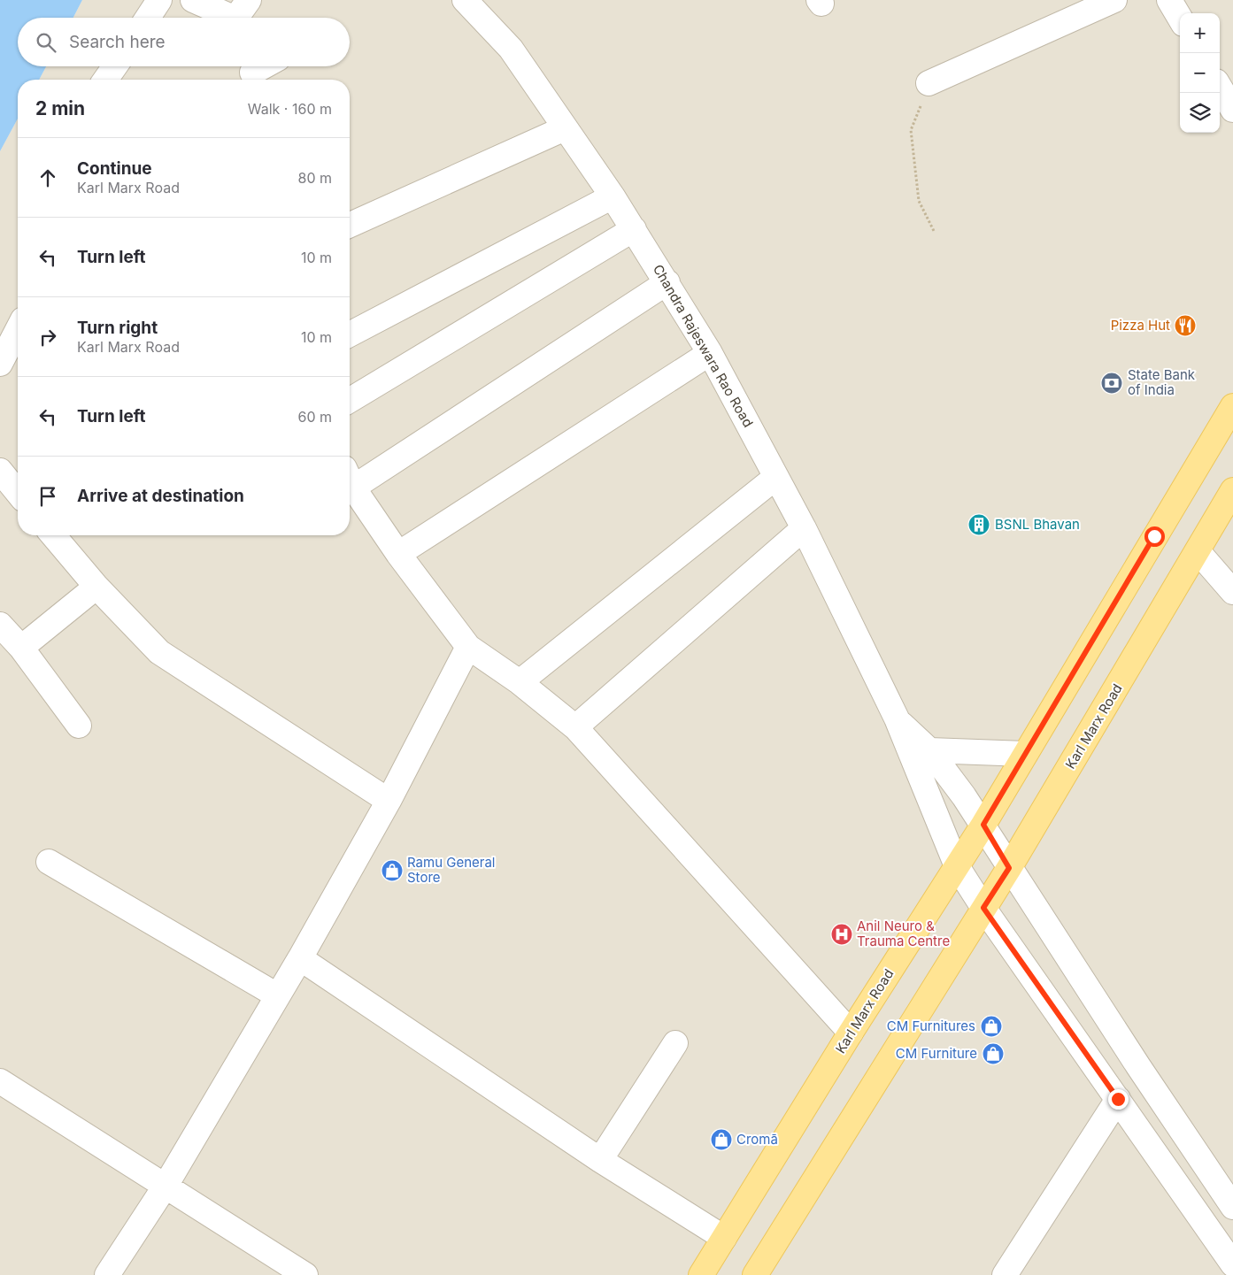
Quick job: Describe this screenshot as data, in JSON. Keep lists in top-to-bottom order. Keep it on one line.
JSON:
{"streets":{"main road":["Karl Marx Road"],"street":["Chandra Rajeswara Rao Road"]},"crossings":[["Chandra Rajeswara Rao Road","Karl Marx Road"]],"places":{"restaurant":["Pizza Hut"],"bank":["State Bank of India"],"building":["BSNL Bhavan"],"shop":["Ramu General Store","CM Furnitures","CM Furniture","Cromā"],"hospital":["Anil Neuro & Trauma Centre"]},"page":{"map_buttons":["+","−"],"search":"Search here","heading":["2 min","Walk · 160 m"],"list":[["Continue","Karl Marx Road","80 m"],["Turn left","10 m"],["Turn right","Karl Marx Road","10 m"],["Turn left","60 m"],"Arrive at destination"]}}
